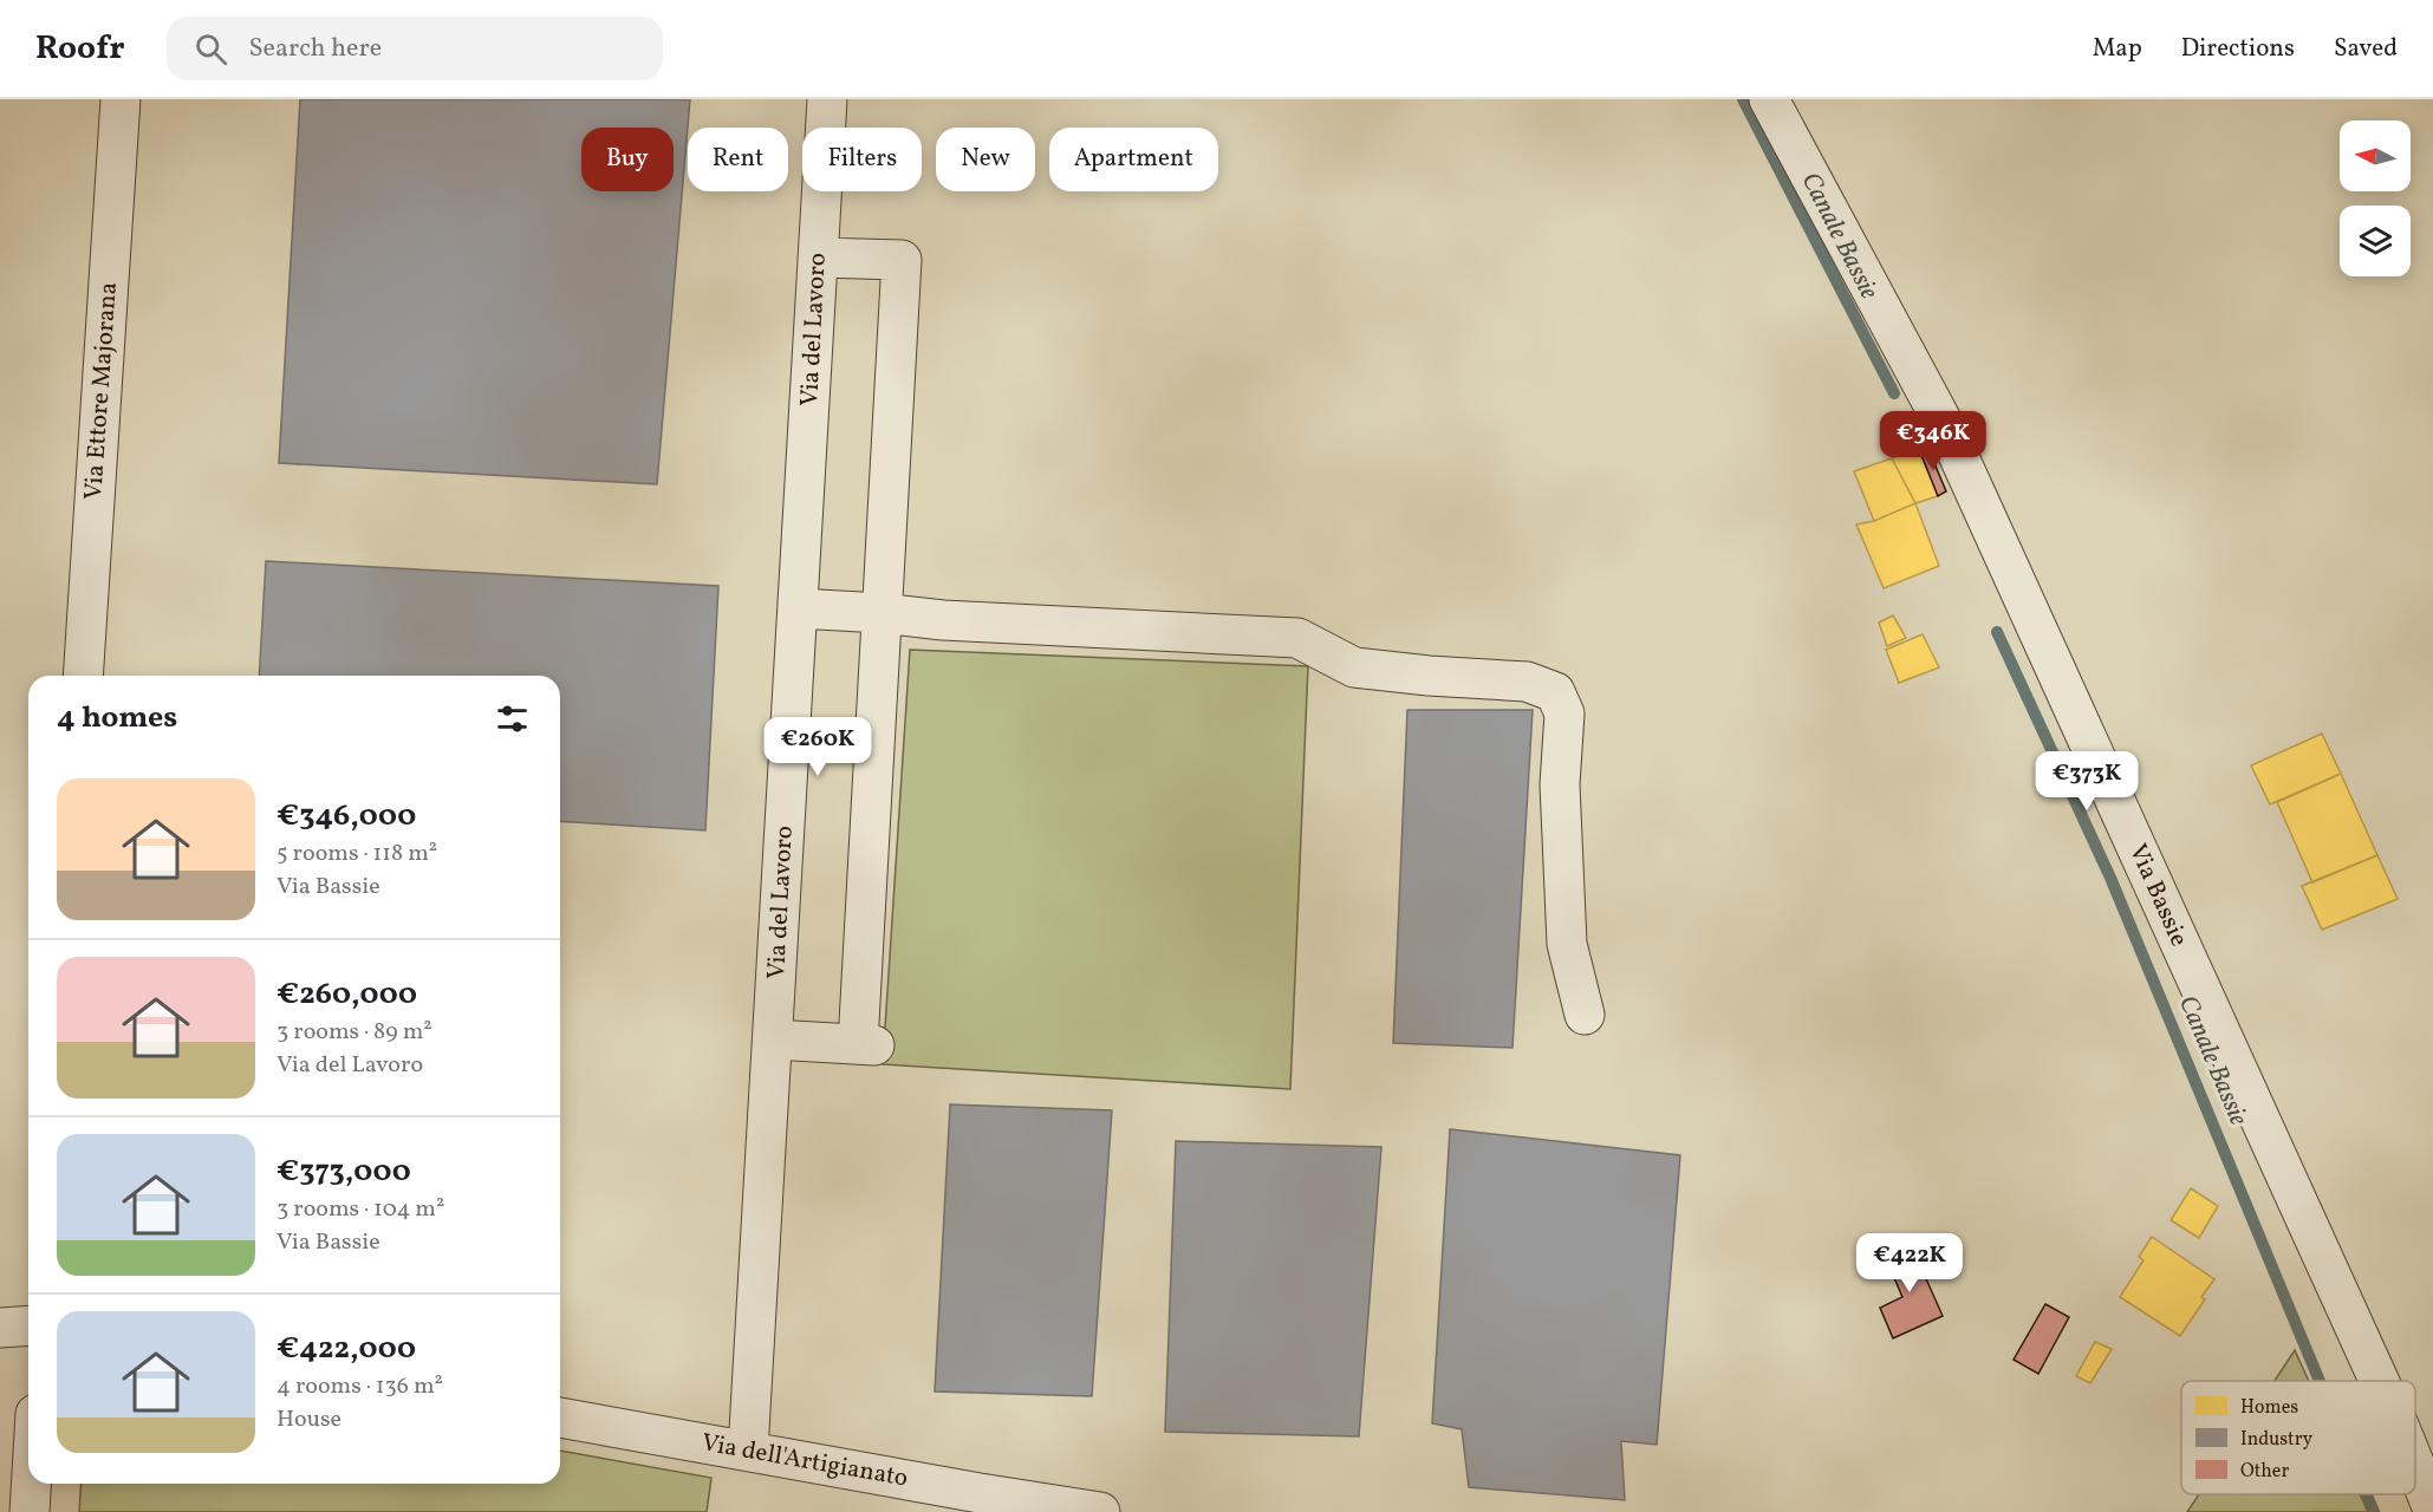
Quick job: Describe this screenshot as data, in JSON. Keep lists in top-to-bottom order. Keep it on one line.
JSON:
{"streets":{"street":["Via del Lavoro","Via Ettore Majorana","Via Bassie","Via dell'Artigianato"]},"crossings":[["Via del Lavoro","Via dell'Artigianato"]],"water":["Canale Bassie"],"legend":["Homes","Industry","Other"],"north":"left","page":{"header":"Roofr","search":"Search here","nav":["Map","Directions","Saved"],"chip":["Buy","Rent","Filters","New","Apartment"],"price":["€346K","€260K","€373K","€422K"],"heading":"4 homes","list":[{"name":"€346,000","note":"5 rooms · 118 m² · Via Bassie"},{"name":"€260,000","note":"3 rooms · 89 m² · Via del Lavoro"},{"name":"€373,000","note":"3 rooms · 104 m² · Via Bassie"},{"name":"€422,000","note":"4 rooms · 136 m² · House"}]}}
